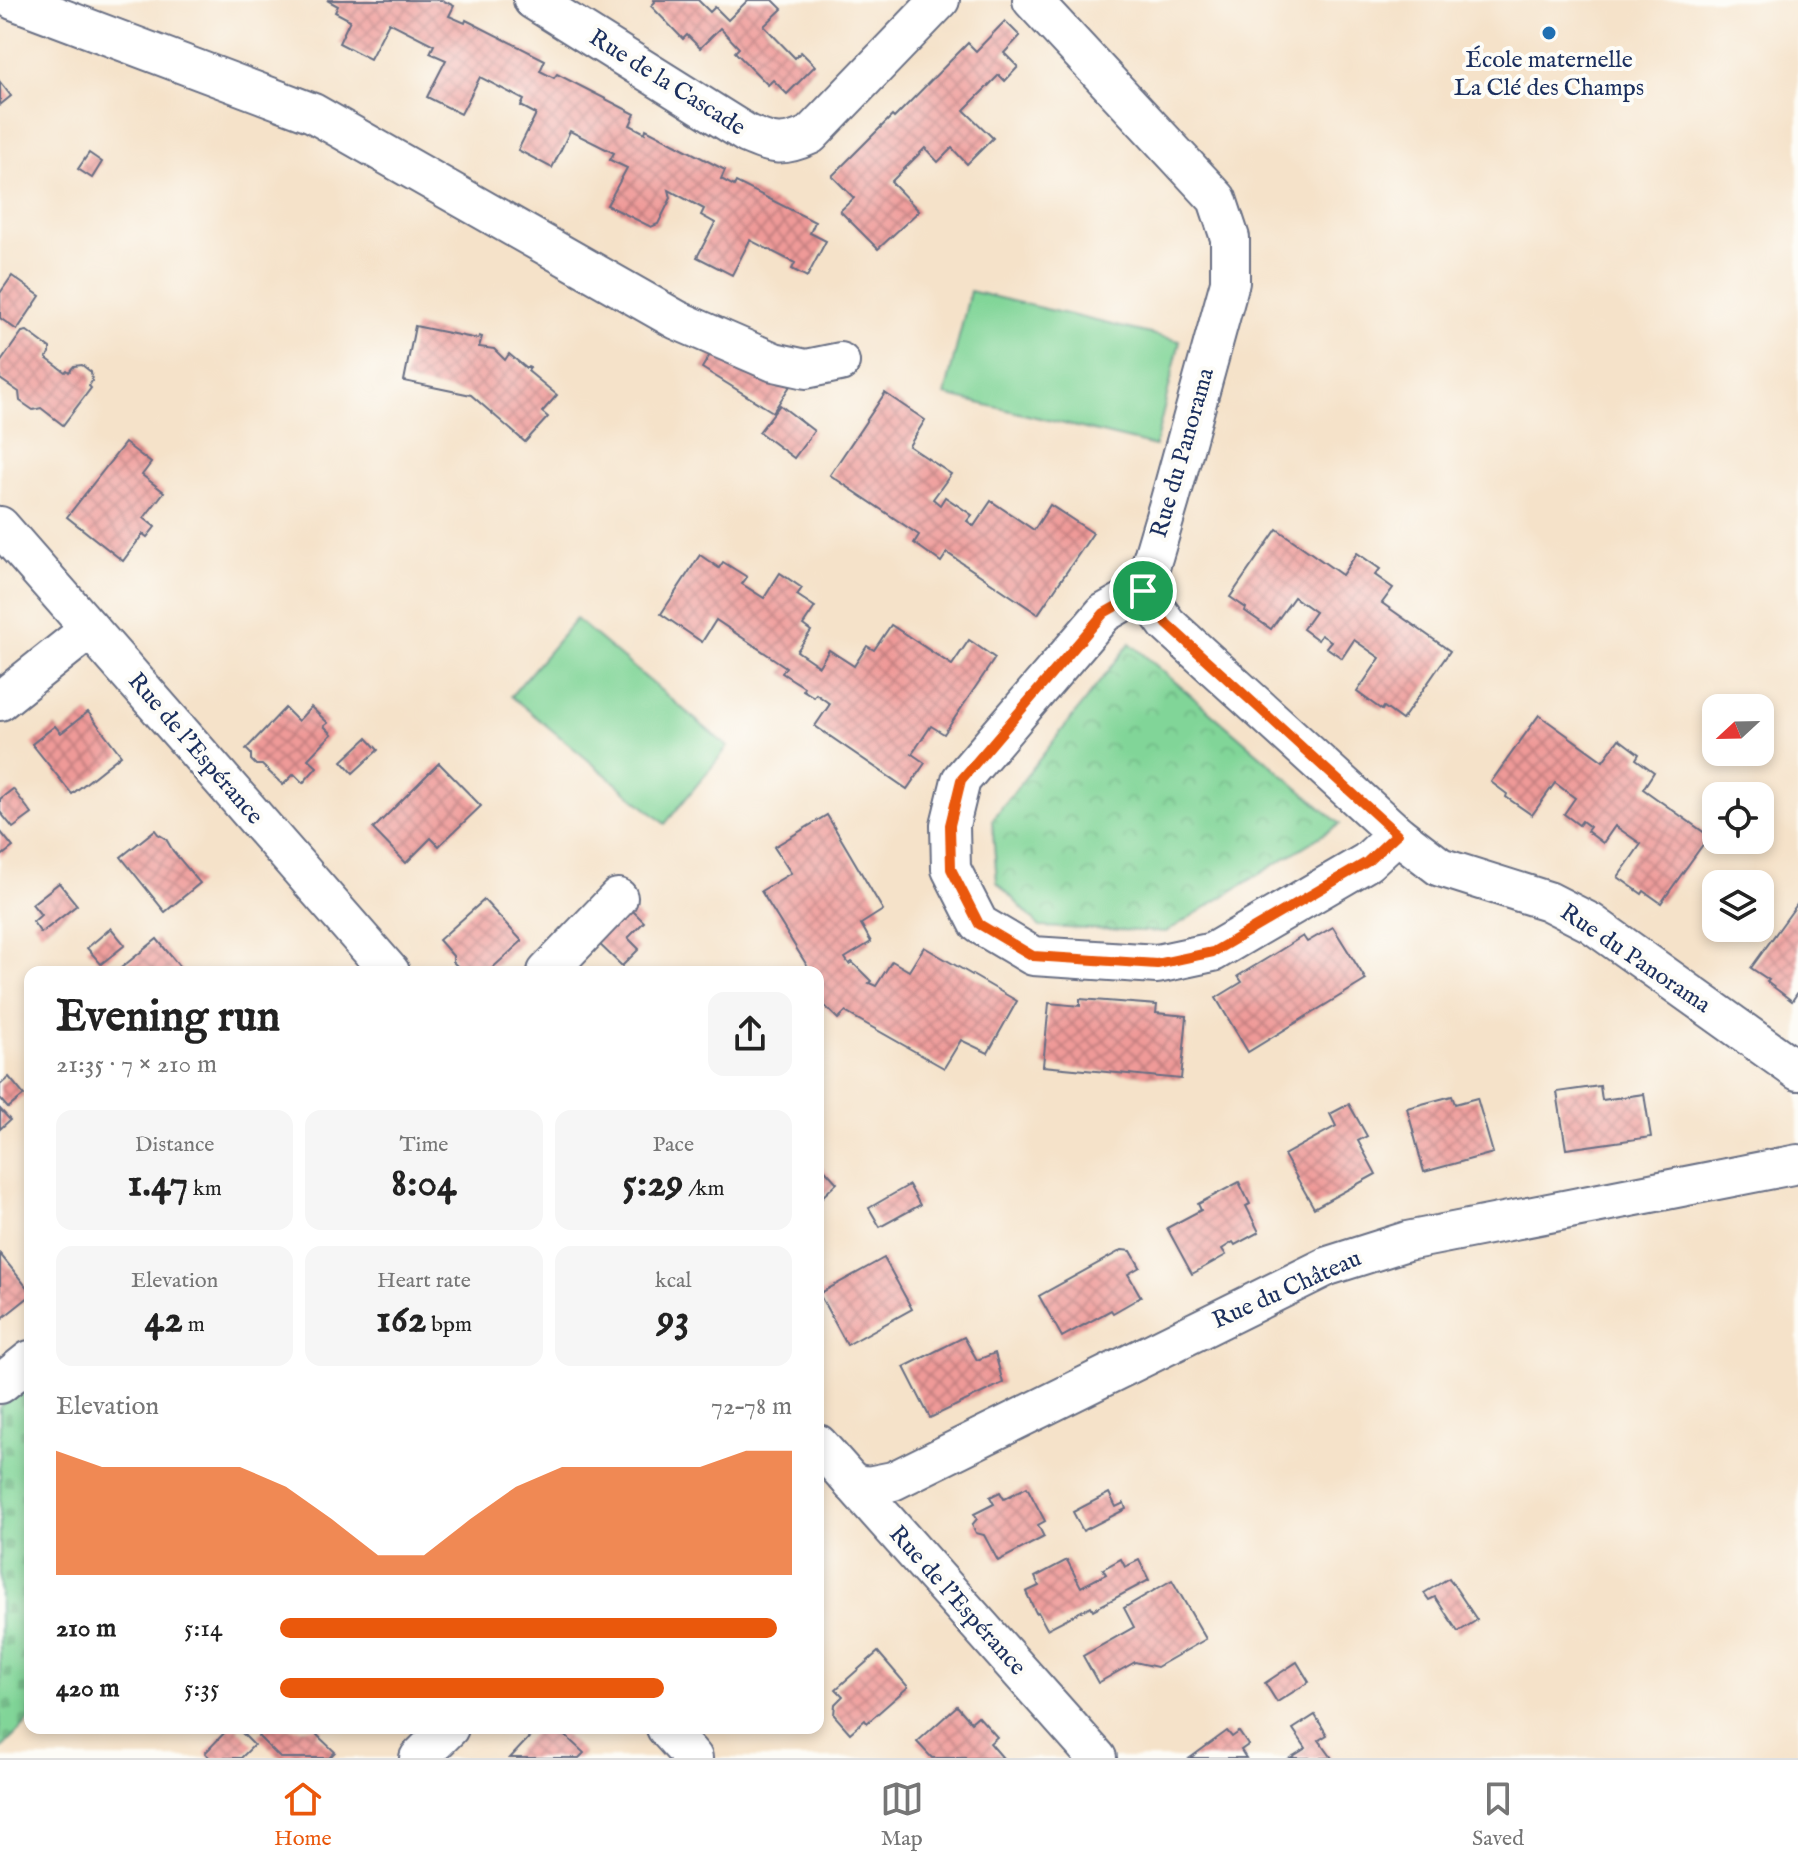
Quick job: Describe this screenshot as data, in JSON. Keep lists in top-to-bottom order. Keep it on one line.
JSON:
{"streets":{"street":["Rue de la Cascade","Rue du Panorama","Rue de l'Espérance","Rue du Château"]},"crossings":[["Rue de l'Espérance","Rue du Château"]],"places":["École maternelle La Clé des Champs"],"north":"left","page":{"heading":["Evening run","21:35 · 7 × 210 m"],"stats":[["Distance","1.47 km"],["Time","8:04"],["Pace","5:29 /km"],["Elevation","42 m"],["Heart rate","162 bpm"],["kcal","93"]],"chart":["Elevation","72–78 m"],"list":[{"name":"210 m","note":"5:14"},{"name":"420 m","note":"5:35"}],"tabs":["Home","Map","Saved"]}}
